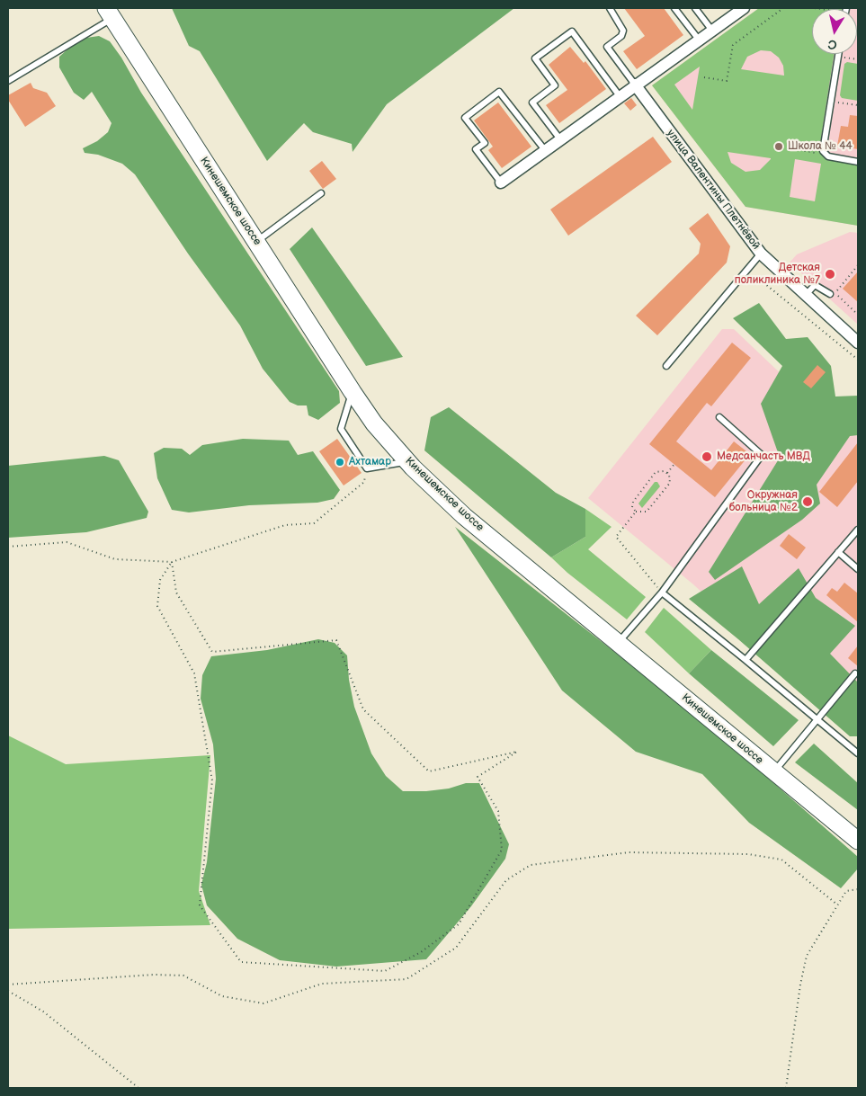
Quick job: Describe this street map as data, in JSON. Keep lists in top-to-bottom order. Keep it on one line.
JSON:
{"streets":{"main road":["Кинешемское шоссе"],"street":["улица Валентины Плетнёвой"]},"places":["Школа № 44","Детская поликлиника №7","Медсанчасть МВД","Ахтамар","Окружная больница №2"],"north":"bottom"}
